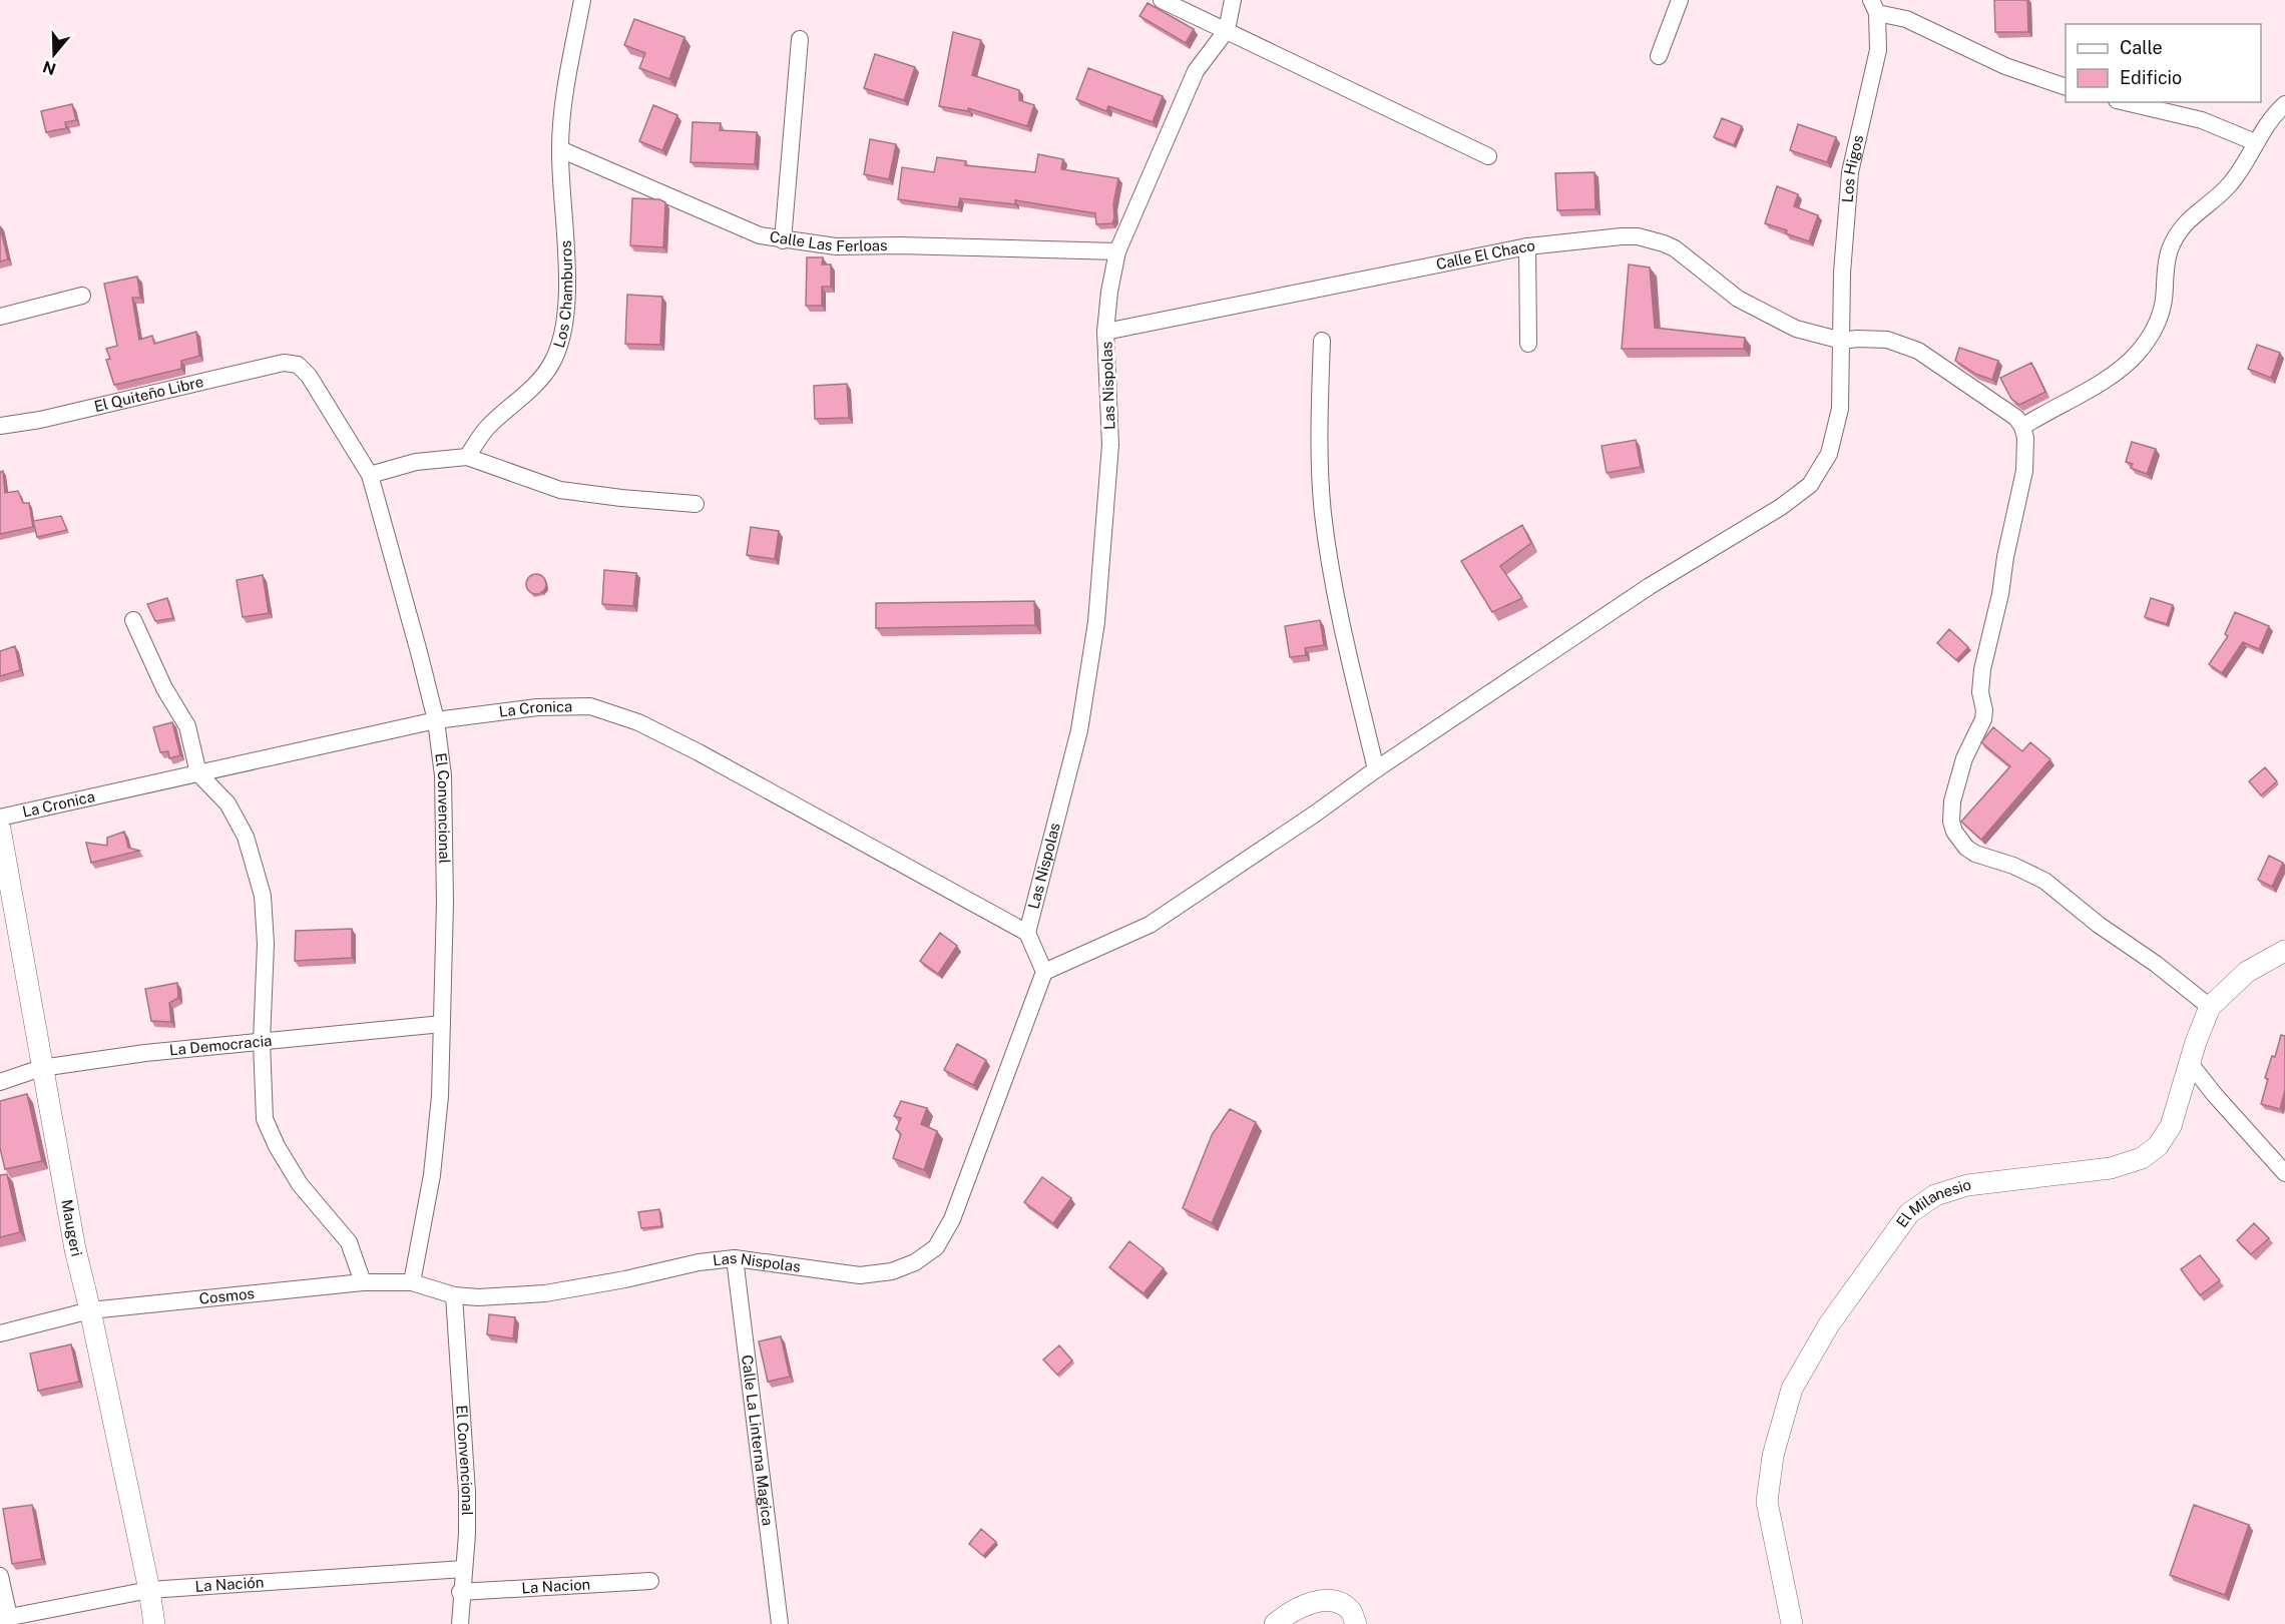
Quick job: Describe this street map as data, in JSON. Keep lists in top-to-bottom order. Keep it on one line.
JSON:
{"streets":{"street":["Los Higos","Calle Las Ferloas","Calle El Chaco","Los Chamburos","Las Nispolas","El Quiteño Libre","La Cronica","El Convencional","La Democracia","El Milanesio","Maugeri","Cosmos","Calle La Linterna Magica","La Nación","La Nacion"]},"crossings":[["Los Higos","Calle El Chaco"],["Los Higos","Las Nispolas"],["Calle Las Ferloas","Los Chamburos"],["Calle Las Ferloas","Las Nispolas"],["Calle El Chaco","Las Nispolas"],["Las Nispolas","La Cronica"],["Las Nispolas","El Convencional"],["Las Nispolas","Cosmos"],["Las Nispolas","Calle La Linterna Magica"],["El Quiteño Libre","El Convencional"],["La Cronica","El Convencional"],["El Convencional","La Democracia"],["El Convencional","Cosmos"],["El Convencional","La Nación"],["El Convencional","La Nacion"],["La Democracia","Maugeri"],["Maugeri","Cosmos"],["Maugeri","La Nación"]],"legend":["Calle","Edificio"],"north":"bottom"}
